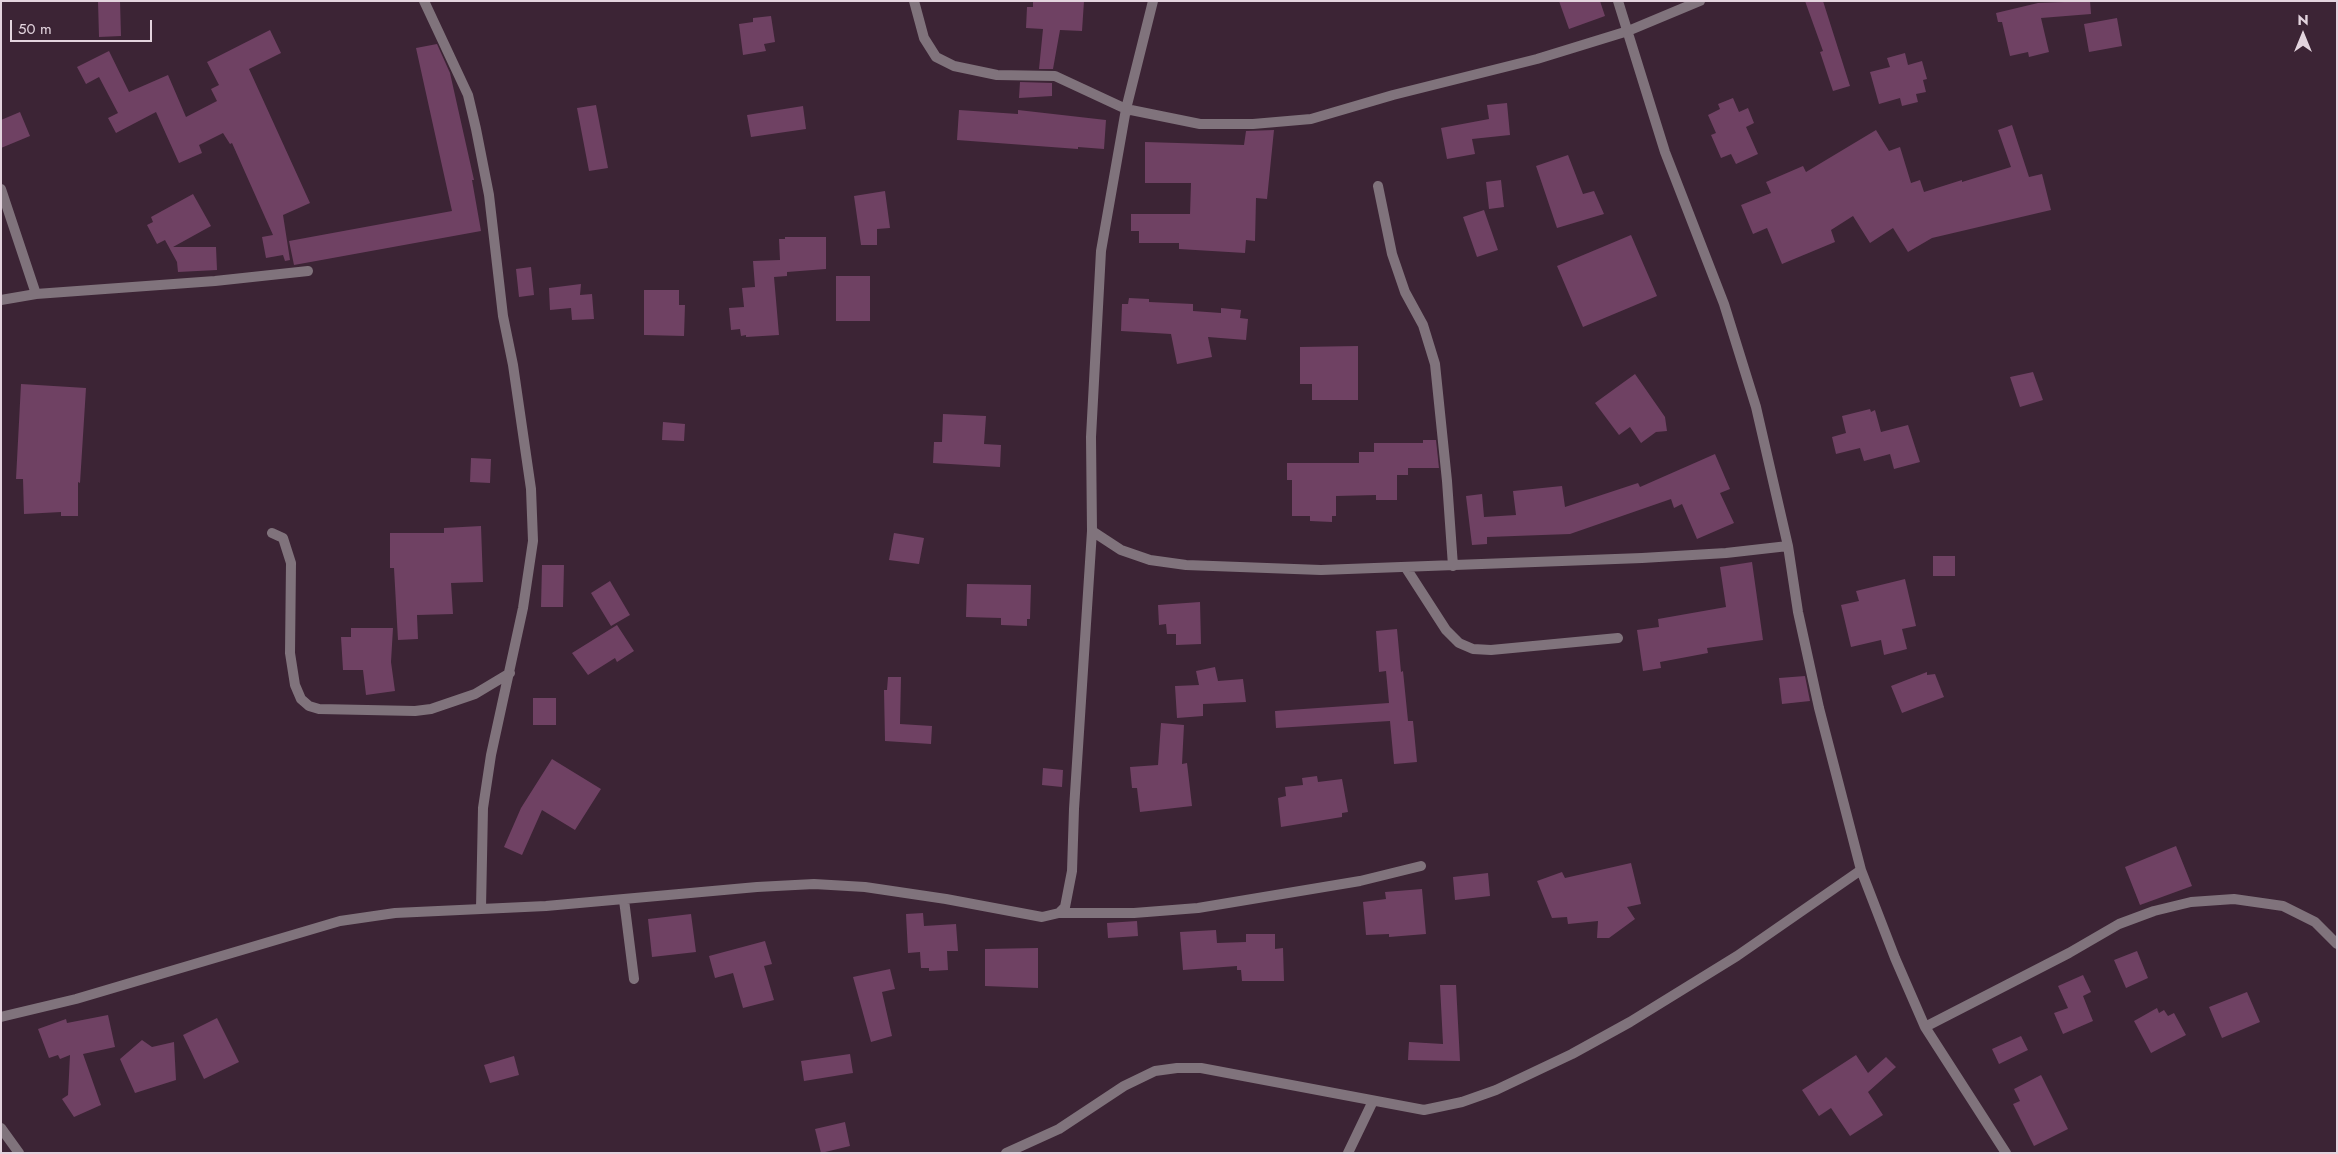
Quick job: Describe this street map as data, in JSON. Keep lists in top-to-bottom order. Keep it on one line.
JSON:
{"scale_bar":"50 m","north":"top"}
